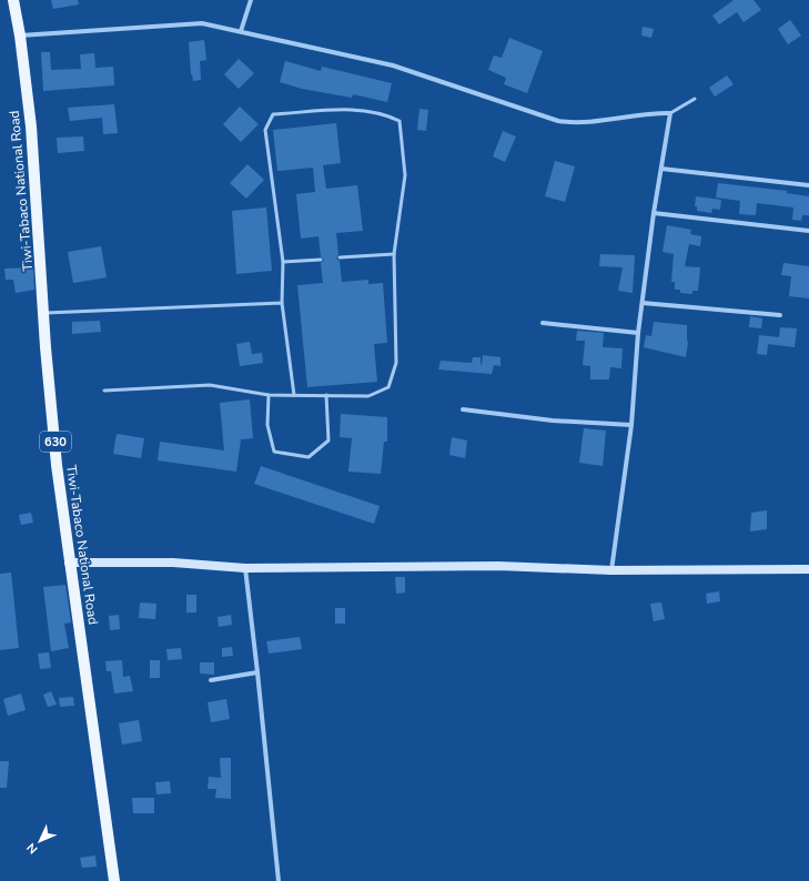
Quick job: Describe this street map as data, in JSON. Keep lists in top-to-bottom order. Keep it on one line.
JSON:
{"streets":{"main road":["Tiwi-Tabaco National Road","630"]},"north":"bottom left"}
